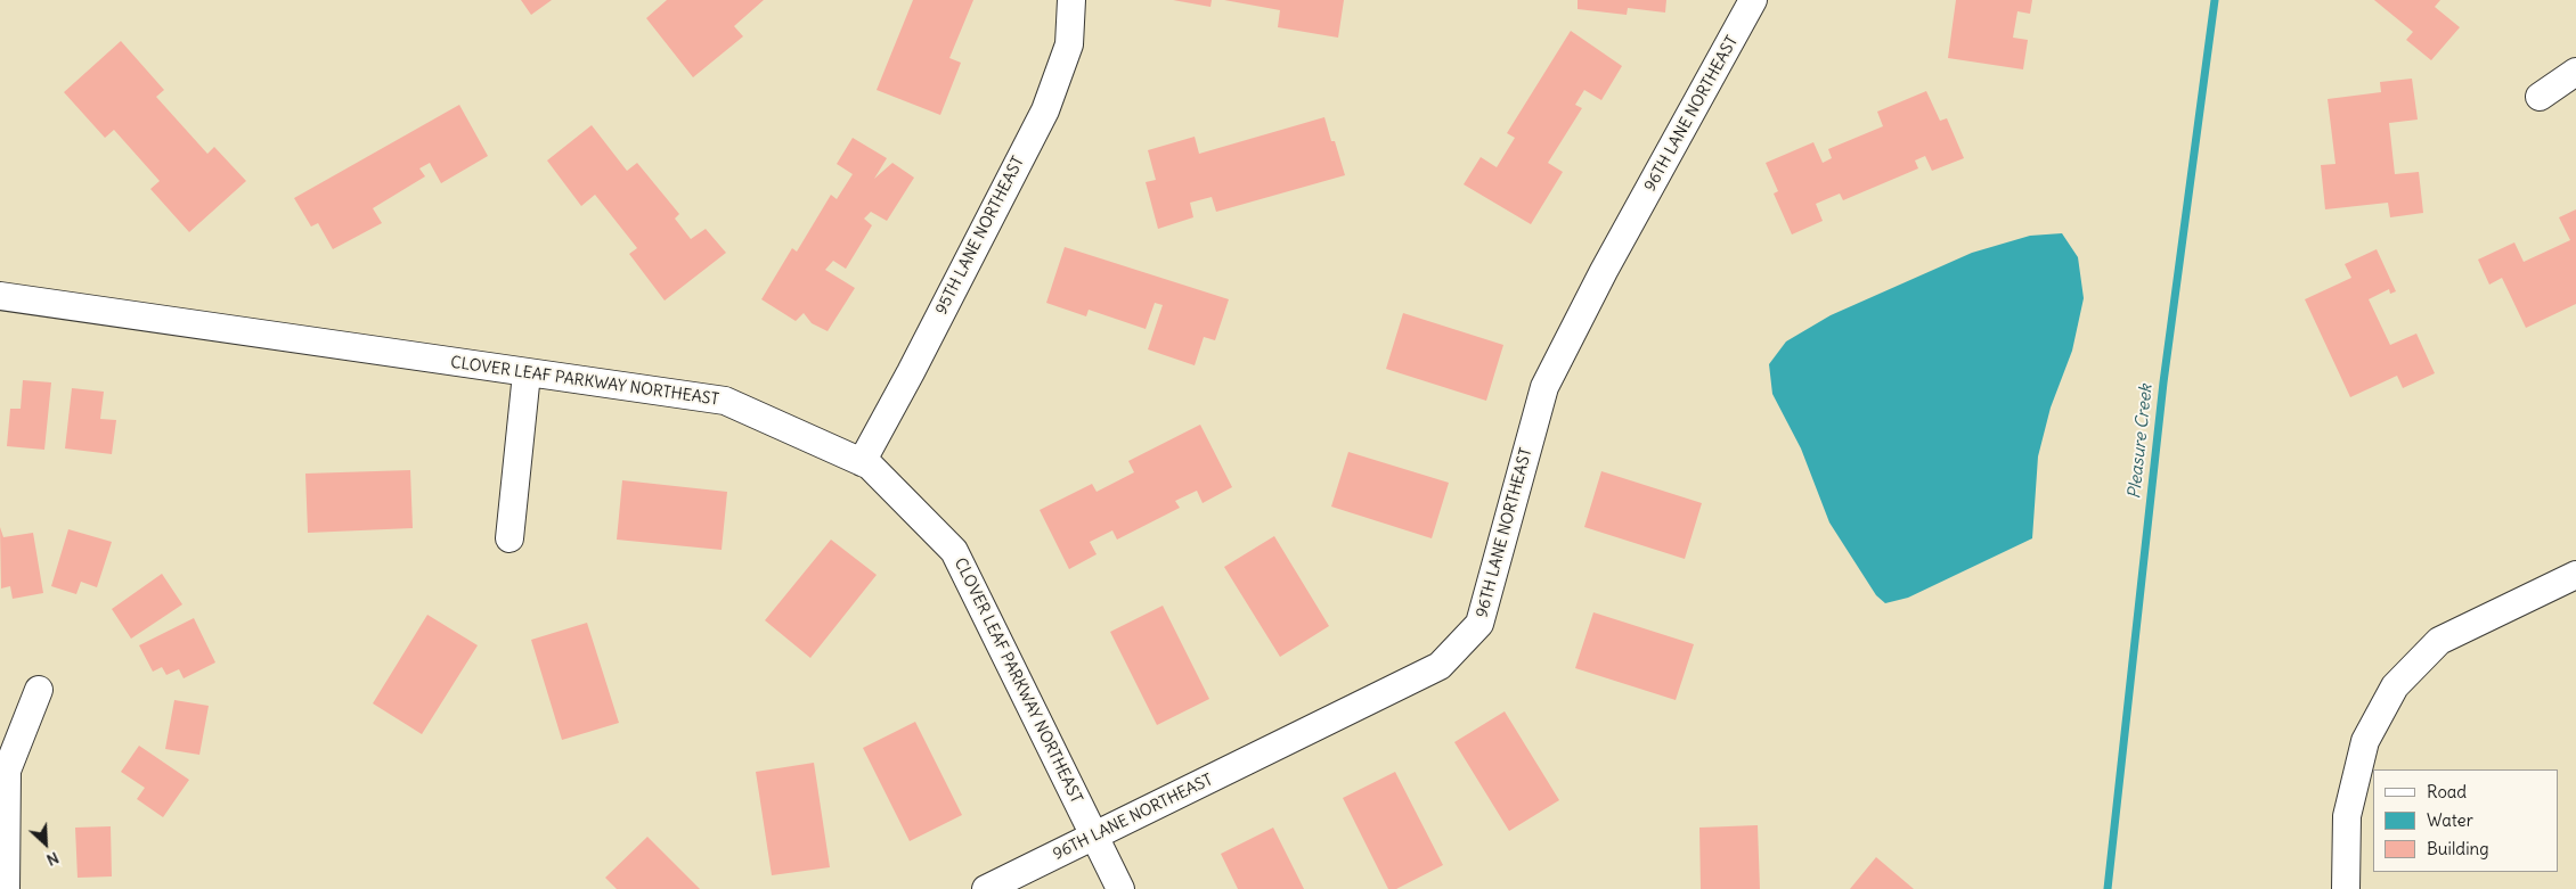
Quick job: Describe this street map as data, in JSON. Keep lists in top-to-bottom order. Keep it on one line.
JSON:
{"streets":{"street":["96TH LANE NORTHEAST","95TH LANE NORTHEAST","CLOVER LEAF PARKWAY NORTHEAST"]},"crossings":[["96TH LANE NORTHEAST","CLOVER LEAF PARKWAY NORTHEAST"],["95TH LANE NORTHEAST","CLOVER LEAF PARKWAY NORTHEAST"]],"water":["Pleasure Creek"],"legend":["Road","Water","Building"],"north":"bottom right"}
